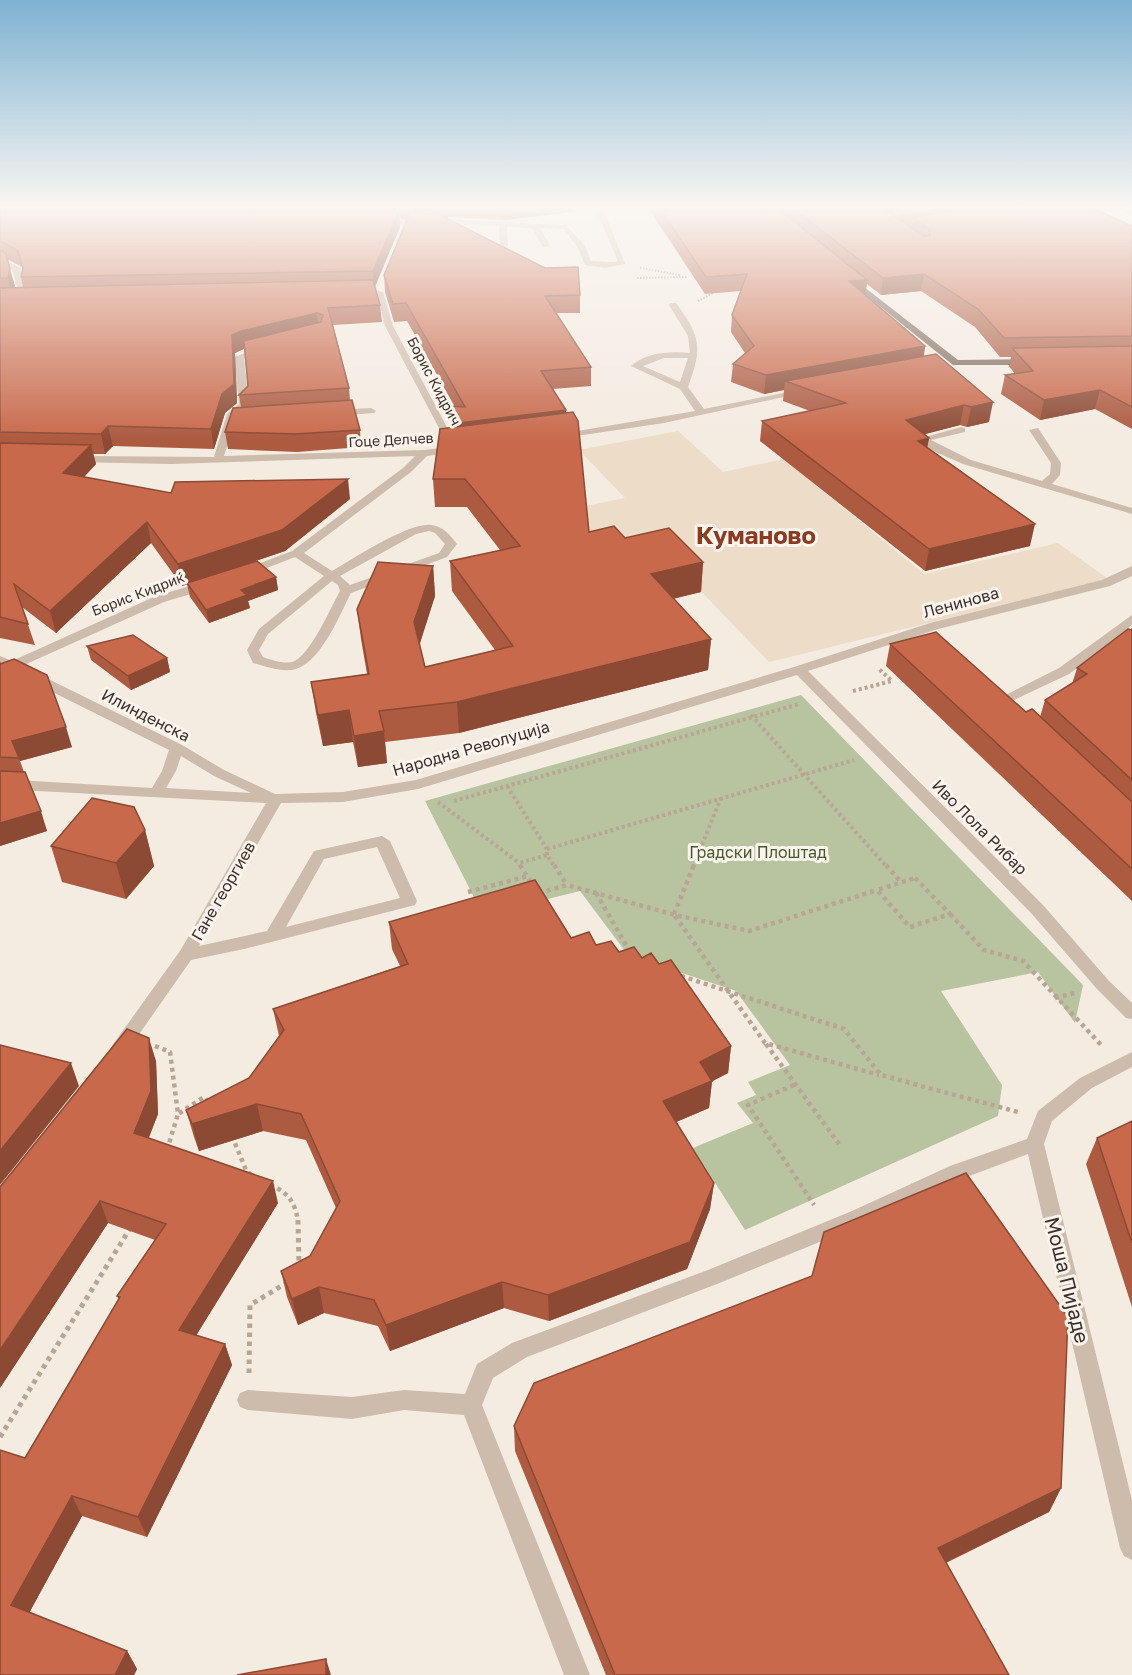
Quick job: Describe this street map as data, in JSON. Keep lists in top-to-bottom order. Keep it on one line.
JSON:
{"streets":{"street":["Борис Кидрич","Гоце Делчев","Борис Кидриќ","Ленинова","Илинденска","Народна Револуција","Иво Лола Рибар","Гане георгиев","Моша Пијаде"]},"crossings":[["Борис Кидрич","Гоце Делчев"],["Борис Кидриќ","Илинденска"],["Ленинова","Народна Револуција"],["Ленинова","Иво Лола Рибар"],["Илинденска","Народна Револуција"],["Илинденска","Гане георгиев"],["Народна Револуција","Иво Лола Рибар"],["Народна Револуција","Гане георгиев"]],"districts":["Куманово"],"parks":["Градски Плоштад"]}
